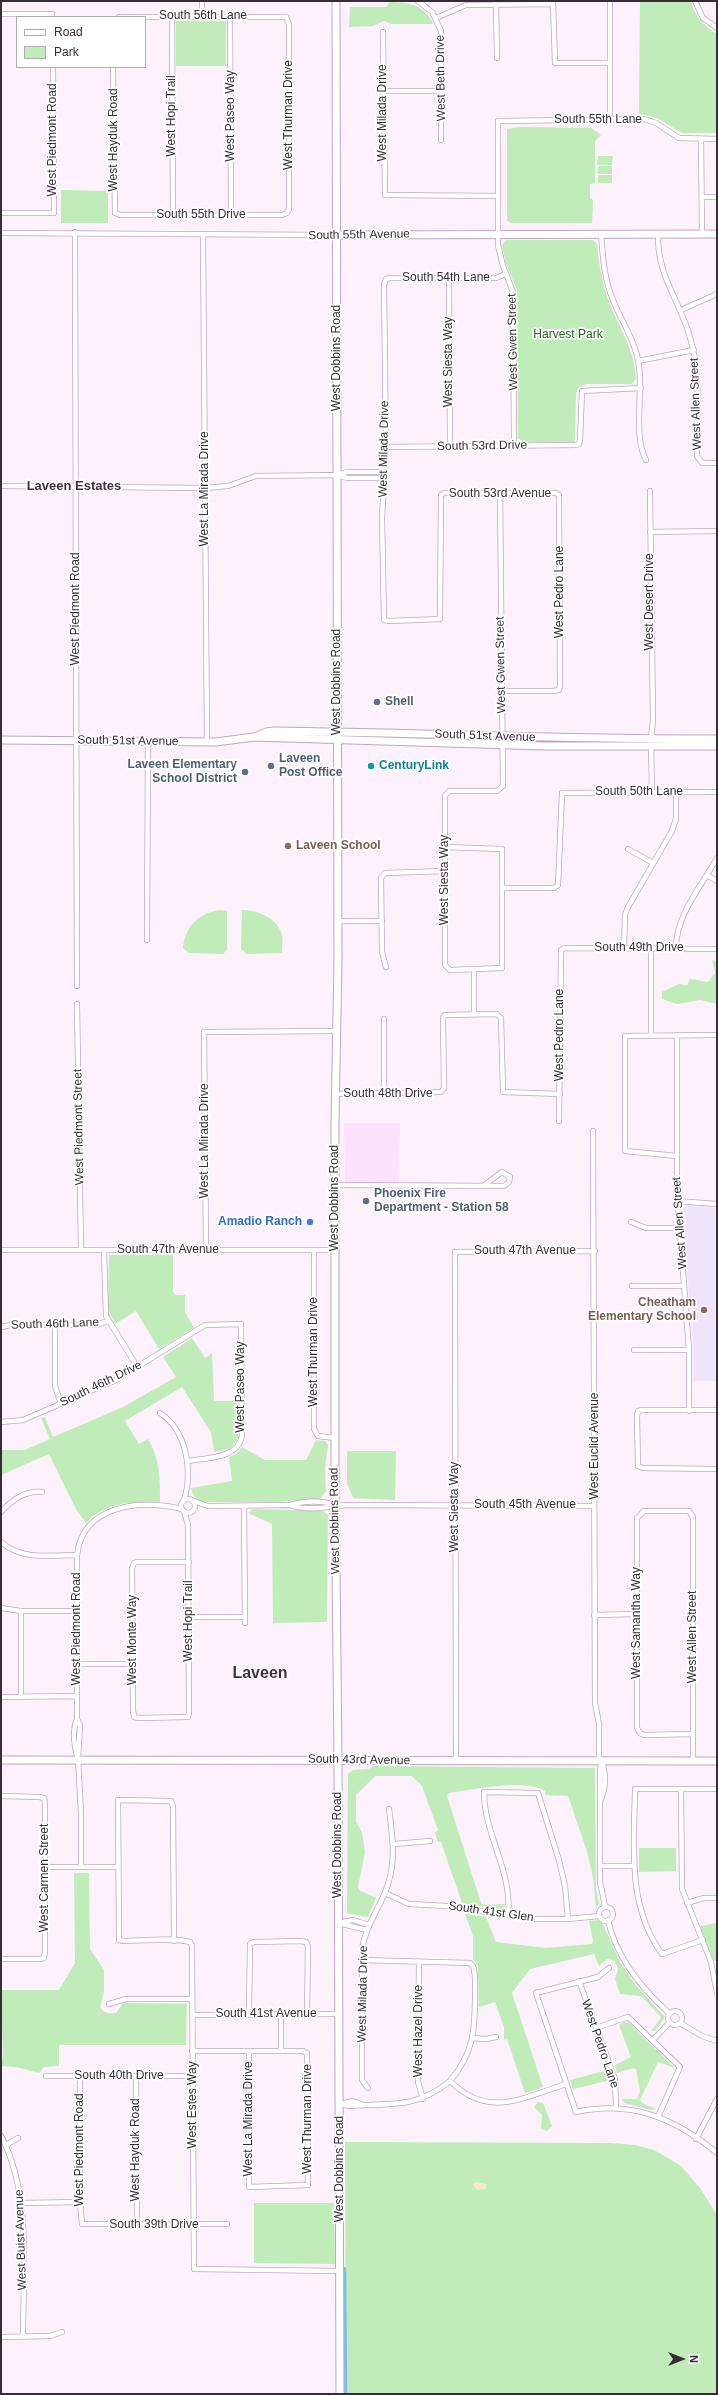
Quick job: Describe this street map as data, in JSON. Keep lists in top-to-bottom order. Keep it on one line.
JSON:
{"streets":{"main road":["South 55th Avenue","West Dobbins Road","South 51st Avenue","South 43rd Avenue"],"street":["South 56th Lane","West Beth Drive","West Milada Drive","West Thurman Drive","West Hopi Trail","West Paseo Way","South 55th Lane","West Piedmont Road","West Hayduk Road","South 55th Drive","South 54th Lane","West Gwen Street","West Siesta Way","West Allen Street","South 53rd Drive","West La Mirada Drive","South 53rd Avenue","West Pedro Lane","West Desert Drive","South 50th Lane","South 49th Drive","South 48th Drive","West Piedmont Street","South 47th Avenue","South 46th Lane","South 46th Drive","West Euclid Avenue","South 45th Avenue","West Samantha Way","West Monte Way","West Carmen Street","South 41st Glen","South 41st Avenue","West Hazel Drive","South 40th Drive","West Estes Way","South 39th Drive","West Buist Avenue"]},"crossings":[["South 56th Lane","West Thurman Drive"],["South 56th Lane","West Hopi Trail"],["South 56th Lane","West Paseo Way"],["West Milada Drive","South 54th Lane"],["West Milada Drive","West Gwen Street"],["West Milada Drive","South 53rd Drive"],["West Milada Drive","South 53rd Avenue"],["West Milada Drive","South 41st Glen"],["West Thurman Drive","South 55th Drive"],["West Thurman Drive","West Dobbins Road"],["West Thurman Drive","West La Mirada Drive"],["West Thurman Drive","South 47th Avenue"],["West Hopi Trail","West Paseo Way"],["West Hopi Trail","South 55th Drive"],["West Hopi Trail","South 45th Avenue"],["West Hopi Trail","West Monte Way"],["West Paseo Way","South 55th Drive"],["West Paseo Way","South 46th Drive"],["South 55th Lane","West Gwen Street"],["West Piedmont Road","South 55th Avenue"],["West Piedmont Road","South 51st Avenue"],["West Piedmont Road","South 43rd Avenue"],["West Piedmont Road","South 40th Drive"],["West Piedmont Road","South 39th Drive"],["West Hayduk Road","South 55th Drive"],["West Hayduk Road","South 40th Drive"],["West Hayduk Road","South 39th Drive"],["South 55th Avenue","West Gwen Street"],["South 55th Avenue","West Dobbins Road"],["South 55th Avenue","West Allen Street"],["South 55th Avenue","West La Mirada Drive"],["South 54th Lane","West Gwen Street"],["South 54th Lane","West Siesta Way"],["West Gwen Street","West Siesta Way"],["West Gwen Street","South 53rd Drive"],["West Gwen Street","South 53rd Avenue"],["West Gwen Street","West Pedro Lane"],["West Gwen Street","South 51st Avenue"],["West Dobbins Road","West La Mirada Drive"],["West Dobbins Road","South 51st Avenue"],["West Dobbins Road","South 48th Drive"],["West Dobbins Road","South 47th Avenue"],["West Dobbins Road","South 45th Avenue"],["West Dobbins Road","South 43rd Avenue"],["West Dobbins Road","South 41st Avenue"],["West Dobbins Road","West Estes Way"],["West Siesta Way","South 53rd Drive"],["West Siesta Way","South 47th Avenue"],["West Siesta Way","South 45th Avenue"],["West Siesta Way","South 43rd Avenue"],["West Allen Street","West Samantha Way"],["West Allen Street","South 43rd Avenue"],["West La Mirada Drive","South 51st Avenue"],["West La Mirada Drive","South 47th Avenue"],["South 53rd Avenue","West Pedro Lane"],["West Pedro Lane","South 49th Drive"],["West Desert Drive","South 51st Avenue"],["West Desert Drive","South 50th Lane"],["West Piedmont Street","South 47th Avenue"],["South 47th Avenue","West Euclid Avenue"],["West Euclid Avenue","South 45th Avenue"],["West Euclid Avenue","South 43rd Avenue"],["West Euclid Avenue","South 41st Glen"],["South 41st Avenue","West Estes Way"],["South 40th Drive","West Estes Way"],["West Estes Way","South 39th Drive"]],"districts":["Laveen Estates","Laveen"],"parks":["Harvest Park"],"places":["Shell","Laveen Post Office","CenturyLink","Laveen Elementary School District","Laveen School","Phoenix Fire Department - Station 58","Amadio Ranch","Cheatham Elementary School"],"legend":["Road","Park"],"north":"right"}
